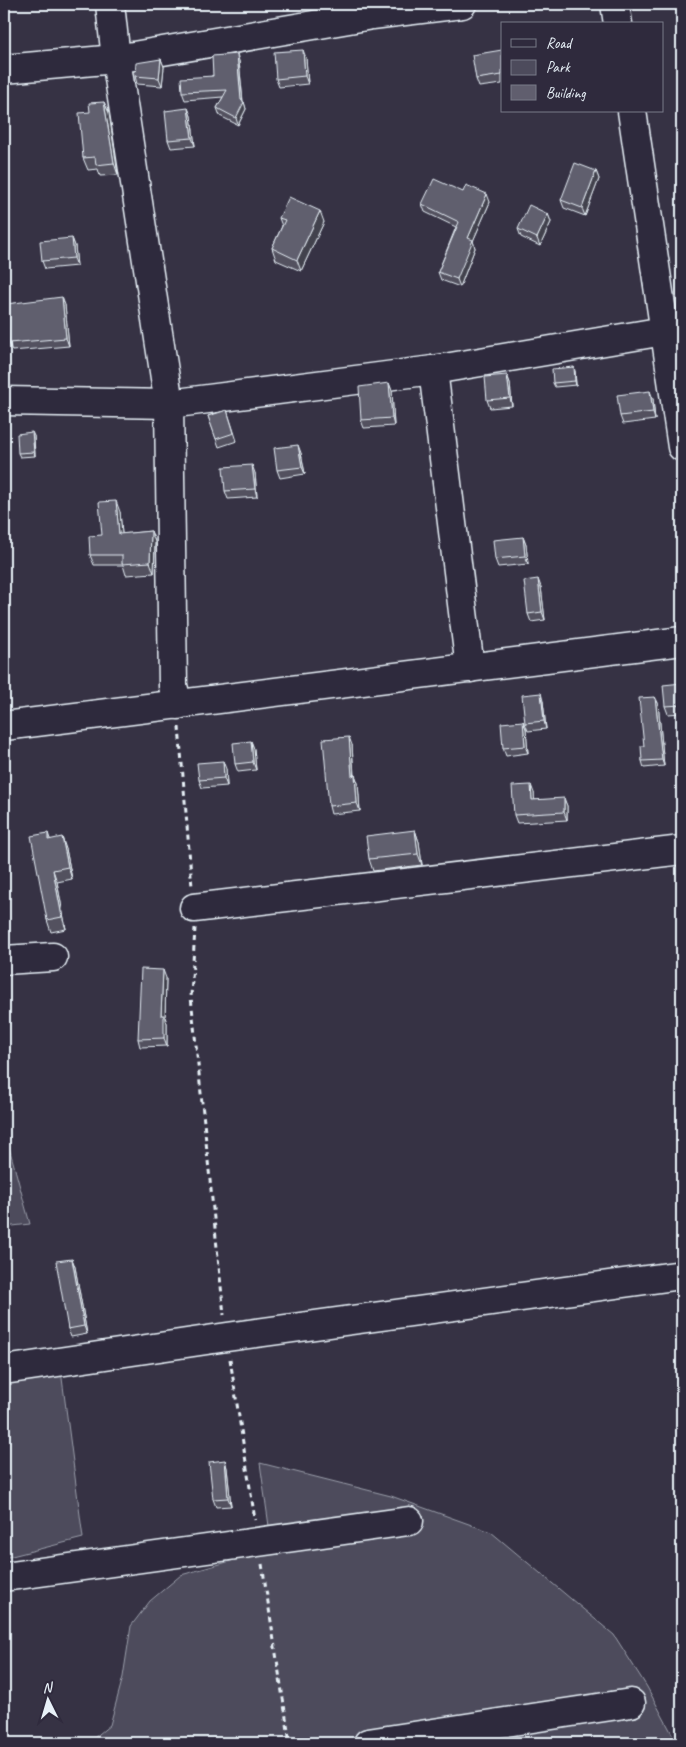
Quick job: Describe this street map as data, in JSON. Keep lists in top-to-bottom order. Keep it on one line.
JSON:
{"legend":["Road","Park","Building"],"north":"top"}
